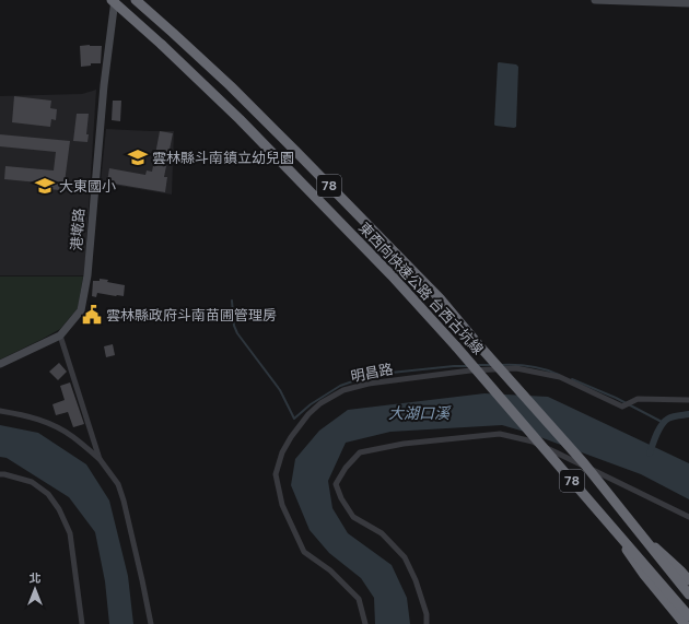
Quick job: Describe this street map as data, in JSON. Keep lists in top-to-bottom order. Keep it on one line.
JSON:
{"streets":{"highway":["78","東西向快速公路 台西古坑線"],"street":["港墘路","明昌路"]},"crossings":[["港墘路","東西向快速公路 台西古坑線"]],"water":["大湖口溪"],"places":{"school or university":["雲林縣斗南鎮立幼兒園","大東國小"],"public building":["雲林縣政府斗南苗圃管理房"]},"north":"top"}
